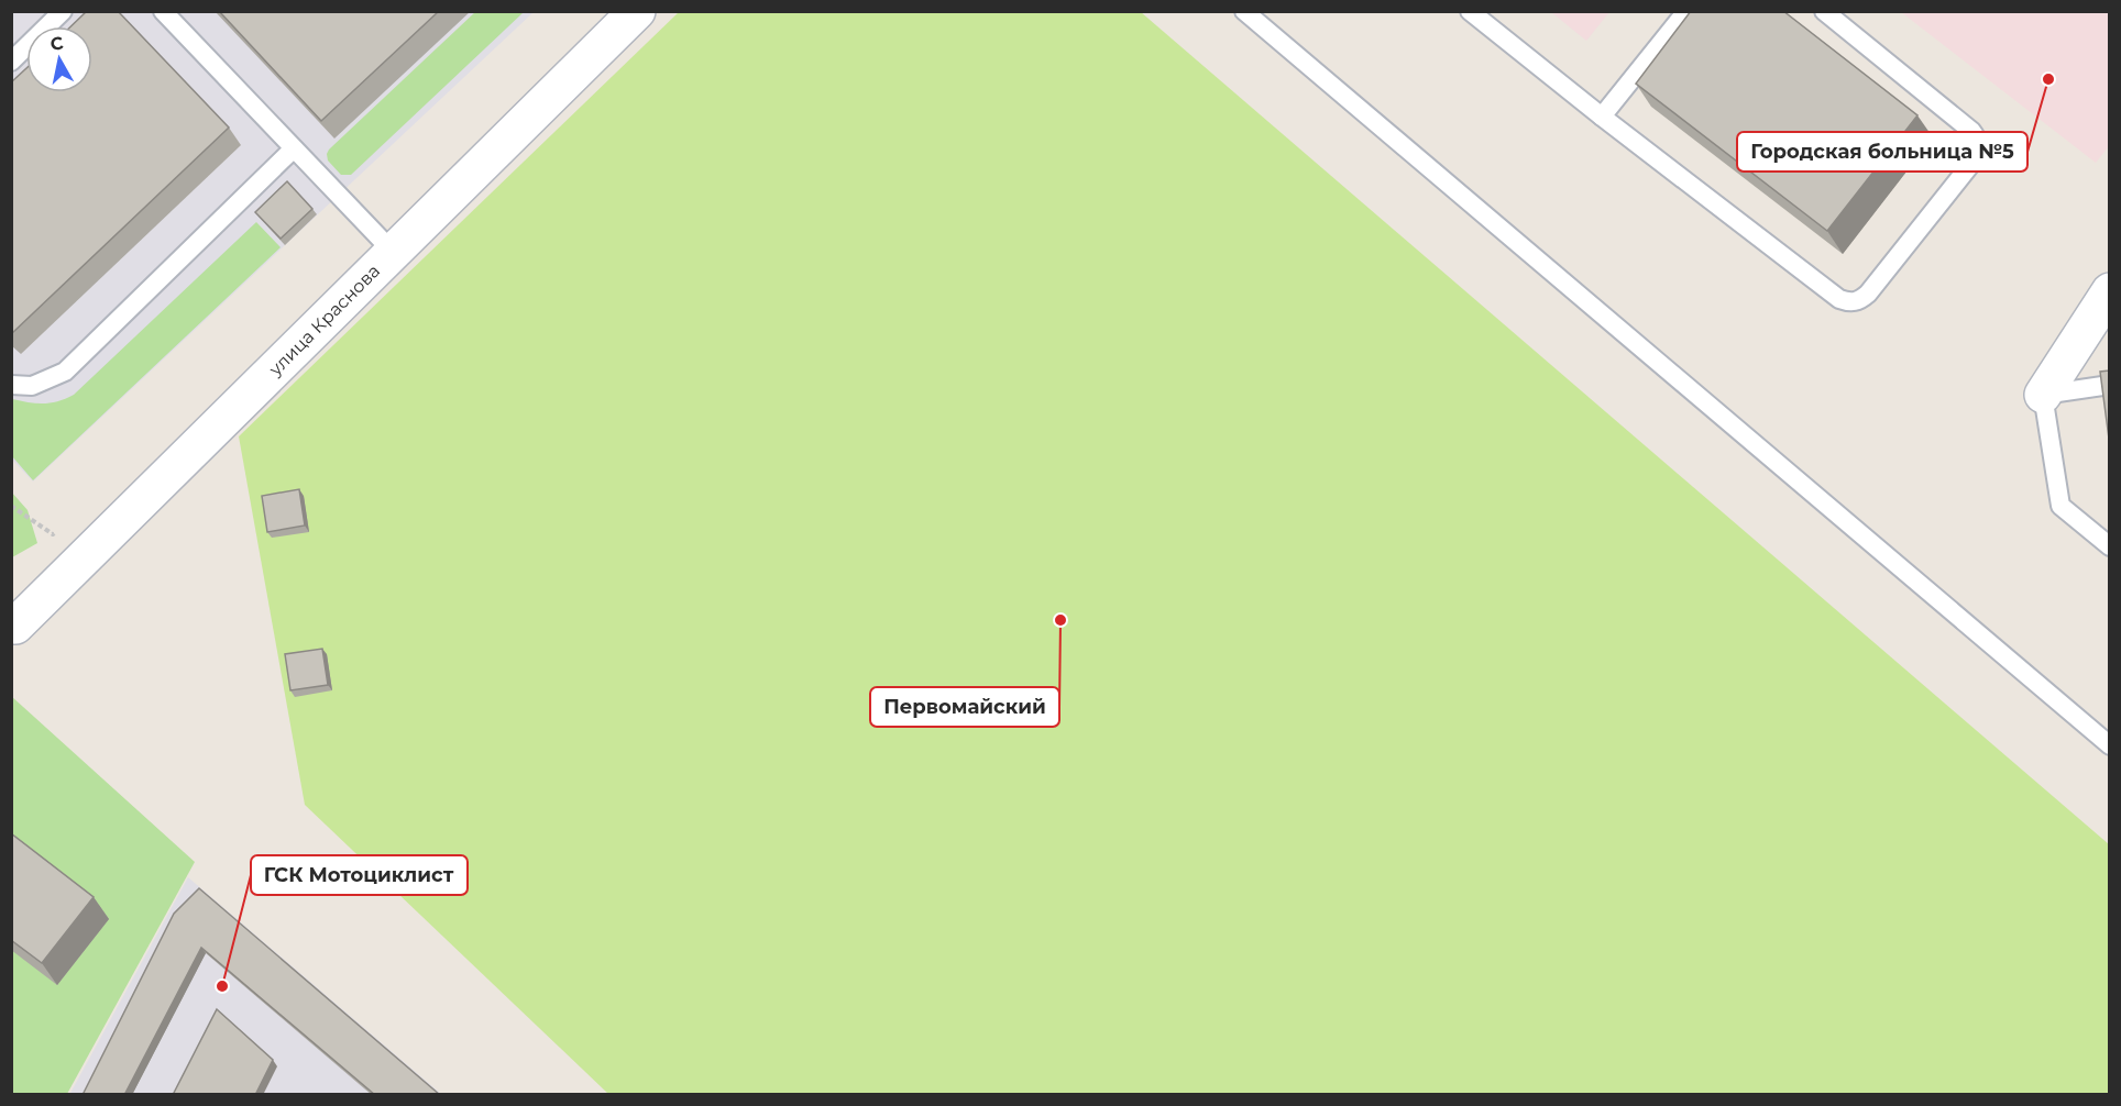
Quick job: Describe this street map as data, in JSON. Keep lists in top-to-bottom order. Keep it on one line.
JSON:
{"streets":{"street":["улица Краснова"]},"places":["Городская больница №5","Первомайский","ГСК Мотоциклист"],"north":"top"}
